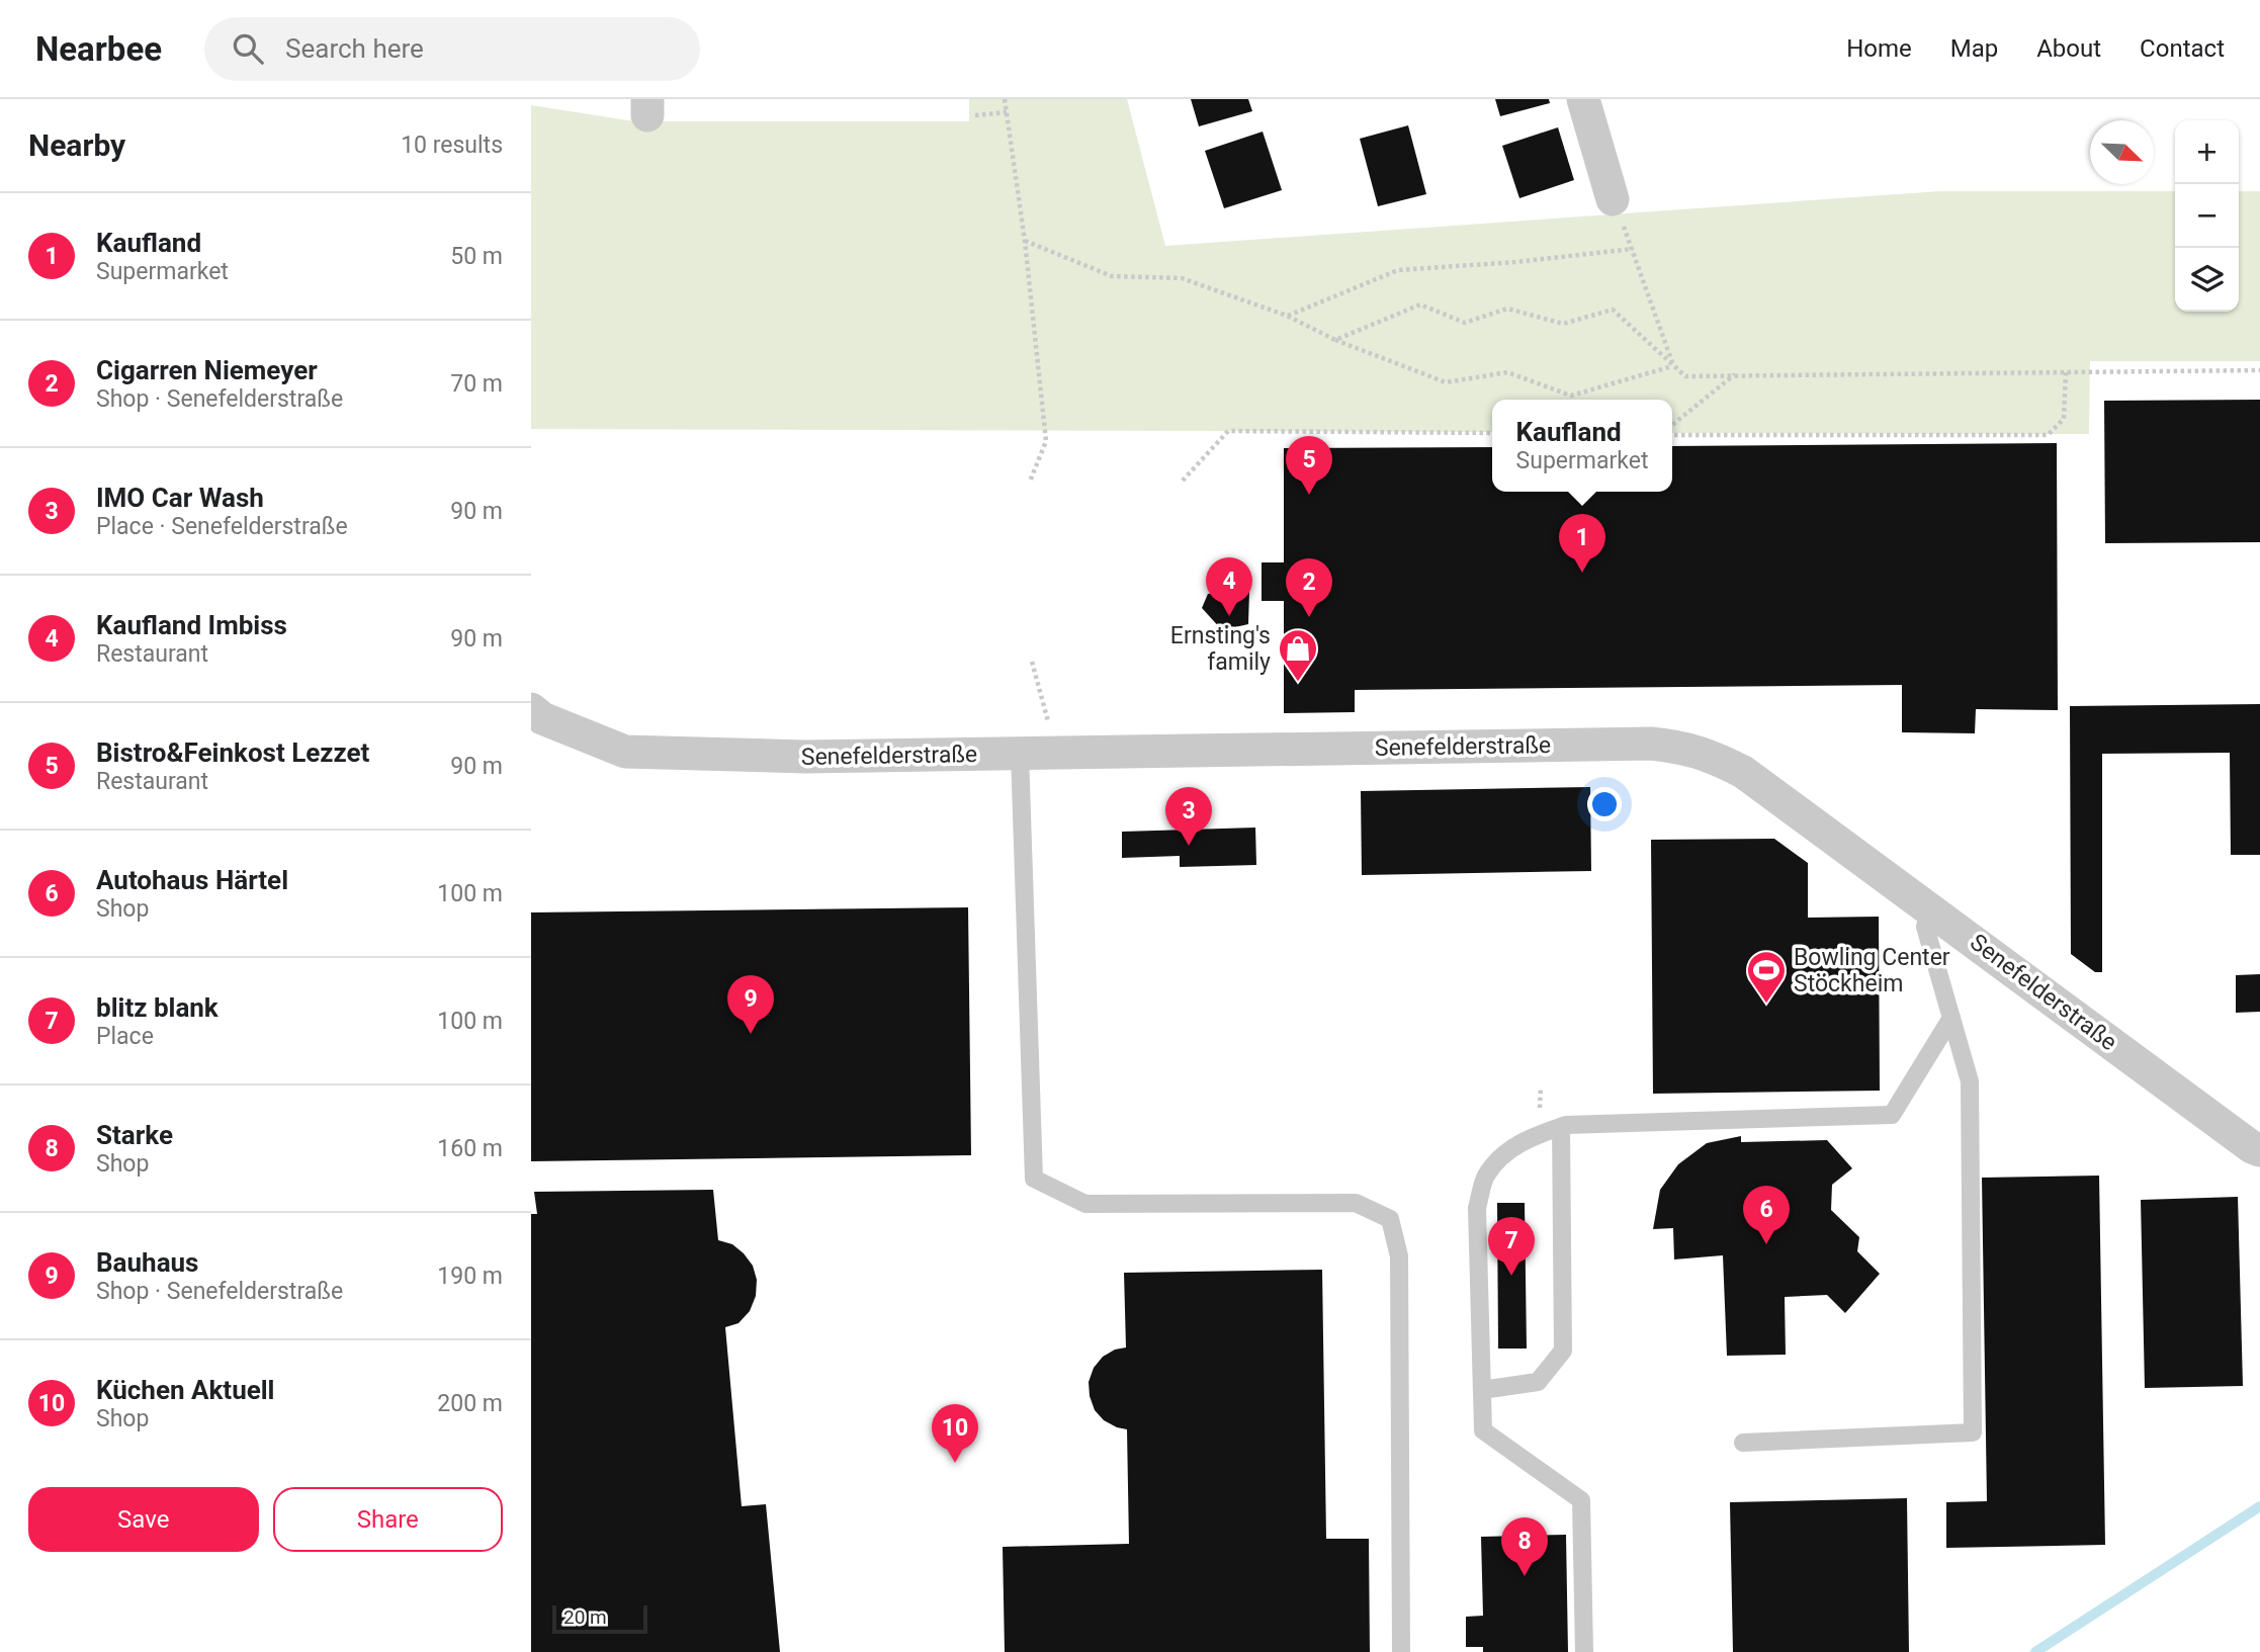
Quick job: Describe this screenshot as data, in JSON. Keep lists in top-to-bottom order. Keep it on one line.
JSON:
{"streets":{"street":["Senefelderstraße"]},"places":{"shop":["Ernsting's family"],"sports":["Bowling Center Stöckheim"]},"scale_bar":"20 m","north":"bottom right","page":{"header":"Nearbee","search":"Search here","nav":["Home","Map","About","Contact"],"heading":["Nearby","10 results"],"map_buttons":["+","−"],"list":[{"mark":"1","name":"Kaufland","note":"Supermarket","value":"50 m"},{"mark":"2","name":"Cigarren Niemeyer","note":"Shop · Senefelderstraße","value":"70 m"},{"mark":"3","name":"IMO Car Wash","note":"Place · Senefelderstraße","value":"90 m"},{"mark":"4","name":"Kaufland Imbiss","note":"Restaurant","value":"90 m"},{"mark":"5","name":"Bistro&Feinkost Lezzet","note":"Restaurant","value":"90 m"},{"mark":"6","name":"Autohaus Härtel","note":"Shop","value":"100 m"},{"mark":"7","name":"blitz blank","note":"Place","value":"100 m"},{"mark":"8","name":"Starke","note":"Shop","value":"160 m"},{"mark":"9","name":"Bauhaus","note":"Shop · Senefelderstraße","value":"190 m"},{"mark":"10","name":"Küchen Aktuell","note":"Shop","value":"200 m"}],"popup":["Kaufland","Supermarket"],"pins":["5","1","4","2","3","9","6","7","10","8"],"buttons":["Save","Share"],"scale":"20 m"}}
